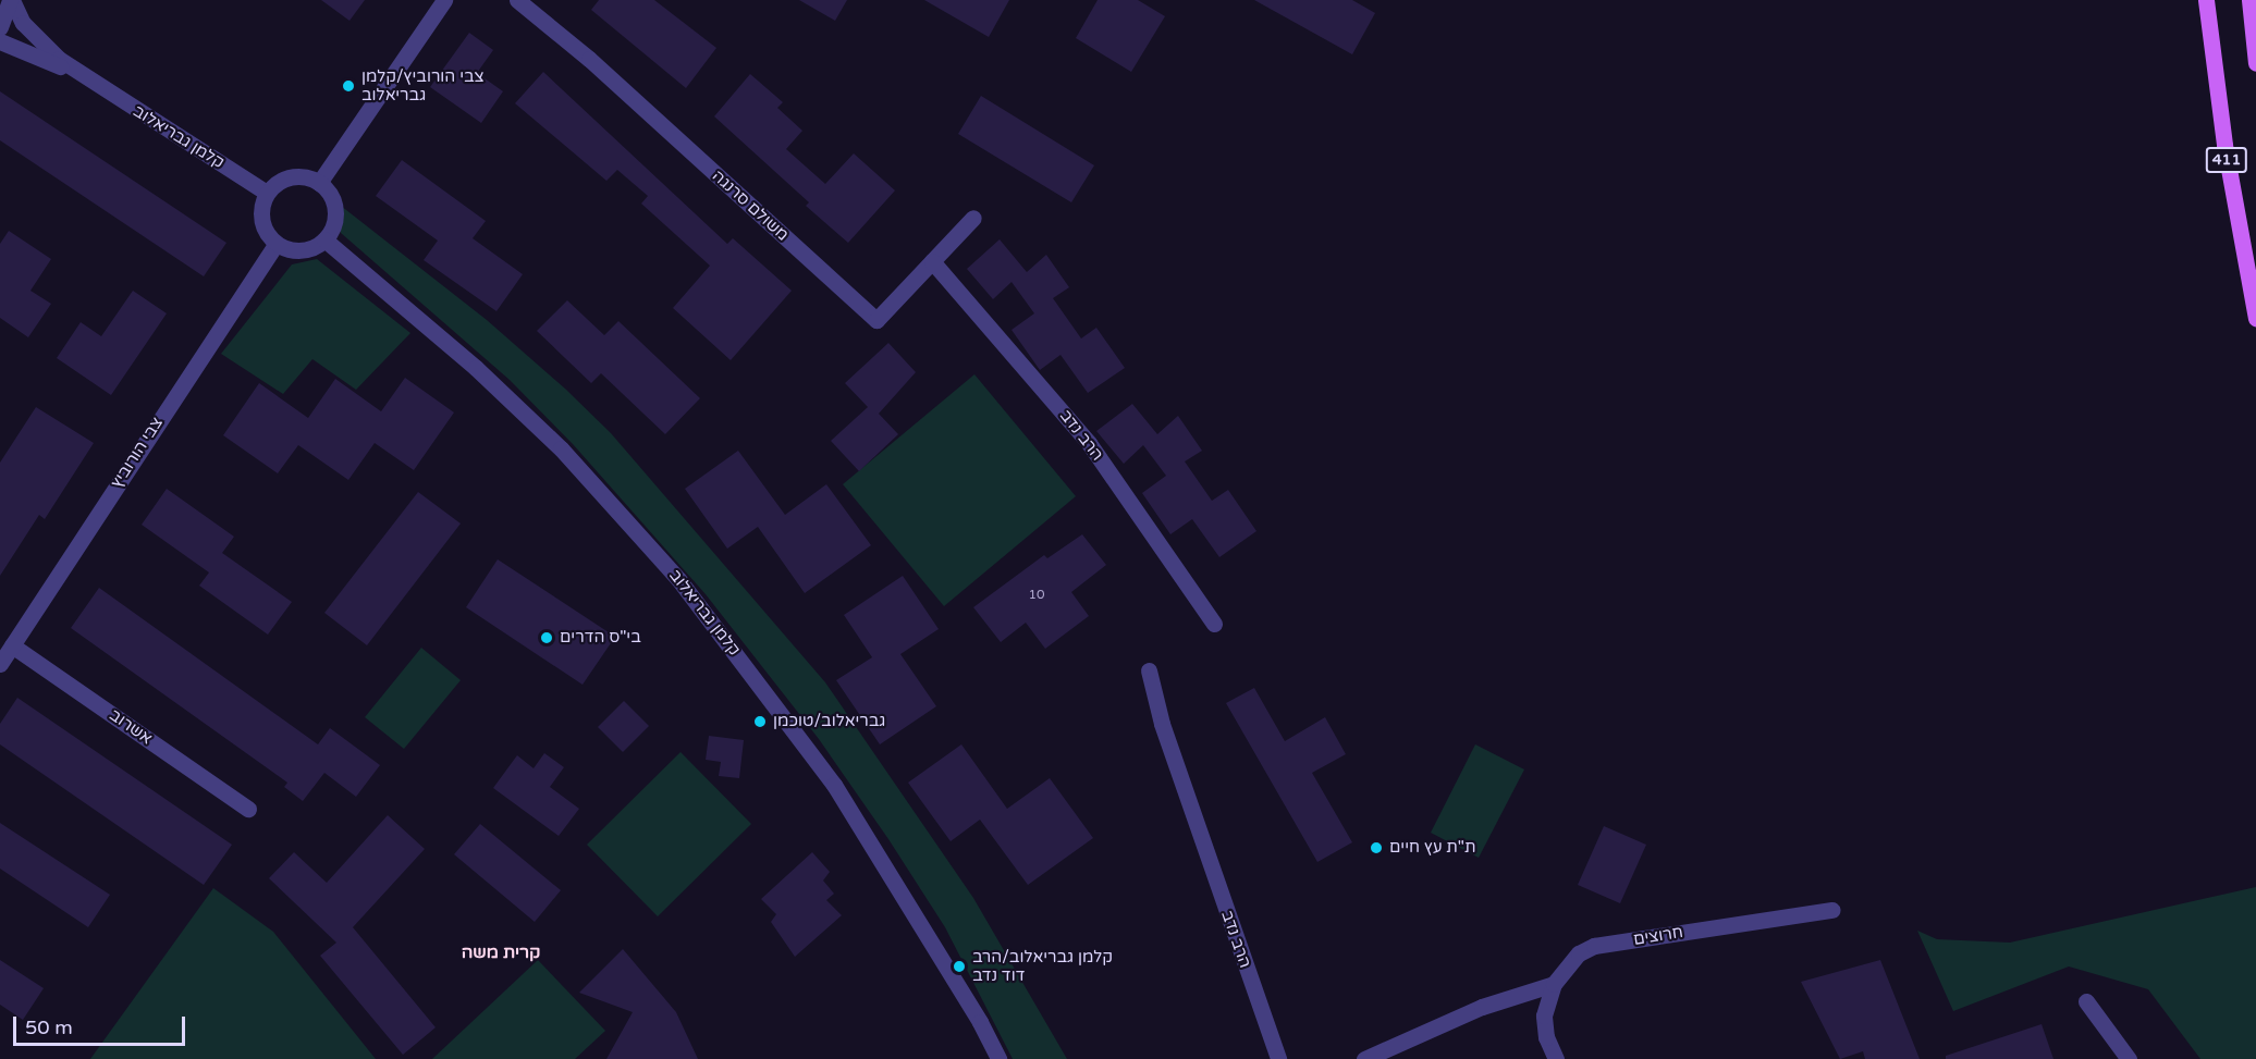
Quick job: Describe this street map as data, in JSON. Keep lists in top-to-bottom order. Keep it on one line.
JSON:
{"streets":{"main road":["411"],"street":["קלמן גבריאלוב","משולם סרנגה","הרב נדב","צבי הורוביץ","אשרוב","חרוצים"]},"crossings":[["קלמן גבריאלוב","צבי הורוביץ"],["משולם סרנגה","הרב נדב"],["צבי הורוביץ","אשרוב"]],"districts":["קרית משה"],"places":["צבי הורוביץ/קלמן גבריאלוב","בי\"ס הדרים","גבריאלוב/טוכמן","ת\"ת עץ חיים","קלמן גבריאלוב/הרב דוד נדב"],"house_numbers":["10"],"scale_bar":"50 m"}
